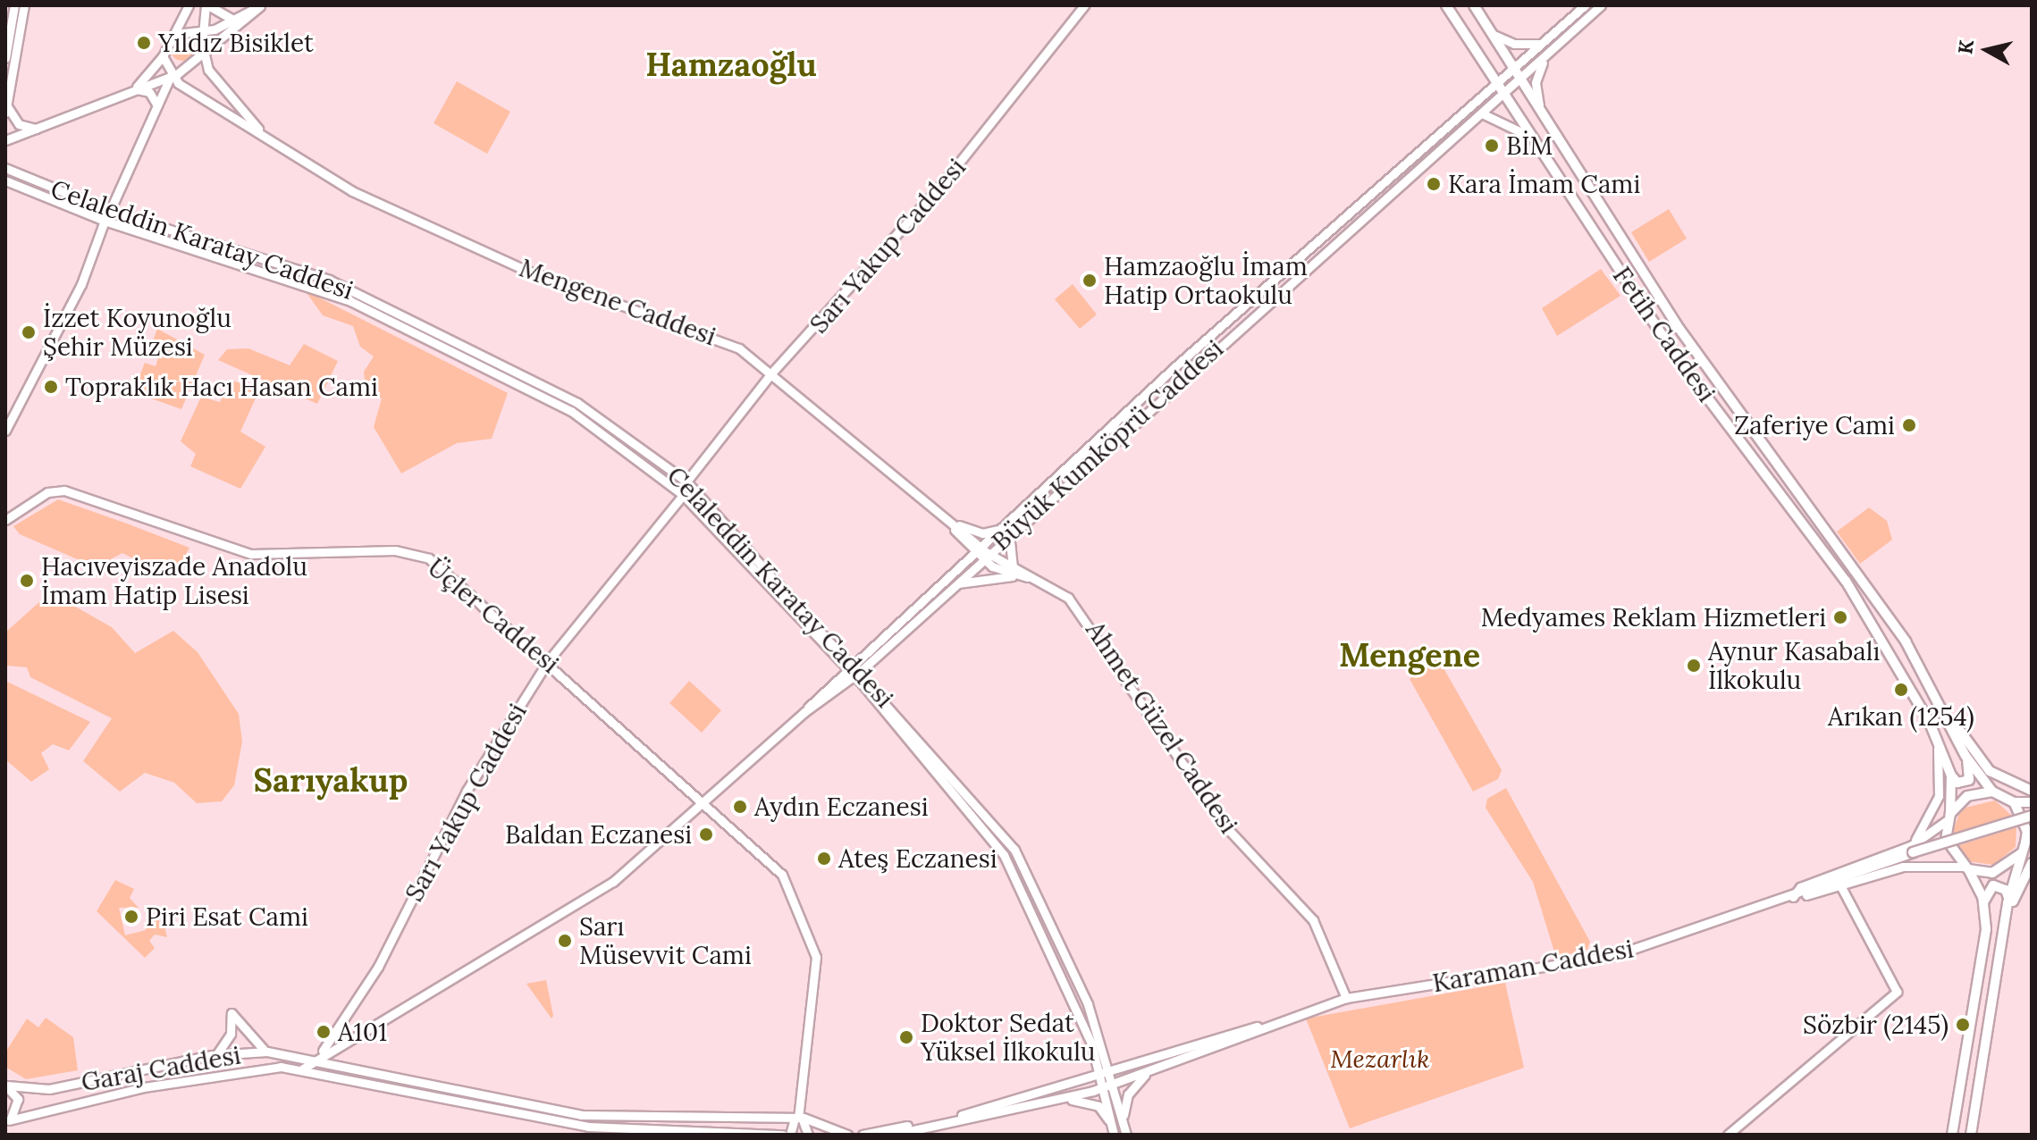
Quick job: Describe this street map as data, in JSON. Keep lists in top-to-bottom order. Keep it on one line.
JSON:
{"streets":{"main road":["Fetih Caddesi","Karaman Caddesi"],"street":["Celaleddin Karatay Caddesi","Sarı Yakup Caddesi","Mengene Caddesi","Büyük Kumköprü Caddesi","Üçler Caddesi","Ahmet Güzel Caddesi","Garaj Caddesi"]},"crossings":[["Celaleddin Karatay Caddesi","Sarı Yakup Caddesi"],["Celaleddin Karatay Caddesi","Büyük Kumköprü Caddesi"],["Celaleddin Karatay Caddesi","Karaman Caddesi"],["Sarı Yakup Caddesi","Mengene Caddesi"],["Sarı Yakup Caddesi","Büyük Kumköprü Caddesi"],["Sarı Yakup Caddesi","Üçler Caddesi"],["Sarı Yakup Caddesi","Garaj Caddesi"],["Fetih Caddesi","Büyük Kumköprü Caddesi"],["Fetih Caddesi","Karaman Caddesi"],["Büyük Kumköprü Caddesi","Üçler Caddesi"],["Büyük Kumköprü Caddesi","Garaj Caddesi"],["Üçler Caddesi","Garaj Caddesi"],["Ahmet Güzel Caddesi","Karaman Caddesi"]],"districts":["Hamzaoğlu","Mengene","Sarıyakup"],"parks":["Mezarlık"],"places":["Yıldız Bisiklet","BİM","Kara İmam Cami","Hamzaoğlu İmam Hatip Ortaokulu","İzzet Koyunoğlu Şehir Müzesi","Topraklık Hacı Hasan Cami","Zaferiye Cami","Hacıveyiszade Anadolu İmam Hatip Lisesi","Medyames Reklam Hizmetleri","Aynur Kasabalı İlkokulu","Arıkan (1254)","Aydın Eczanesi","Baldan Eczanesi","Ateş Eczanesi","Piri Esat Cami","Sarı Müsevvit Cami","Sözbir (2145)","A101","Doktor Sedat Yüksel İlkokulu"],"north":"left"}
